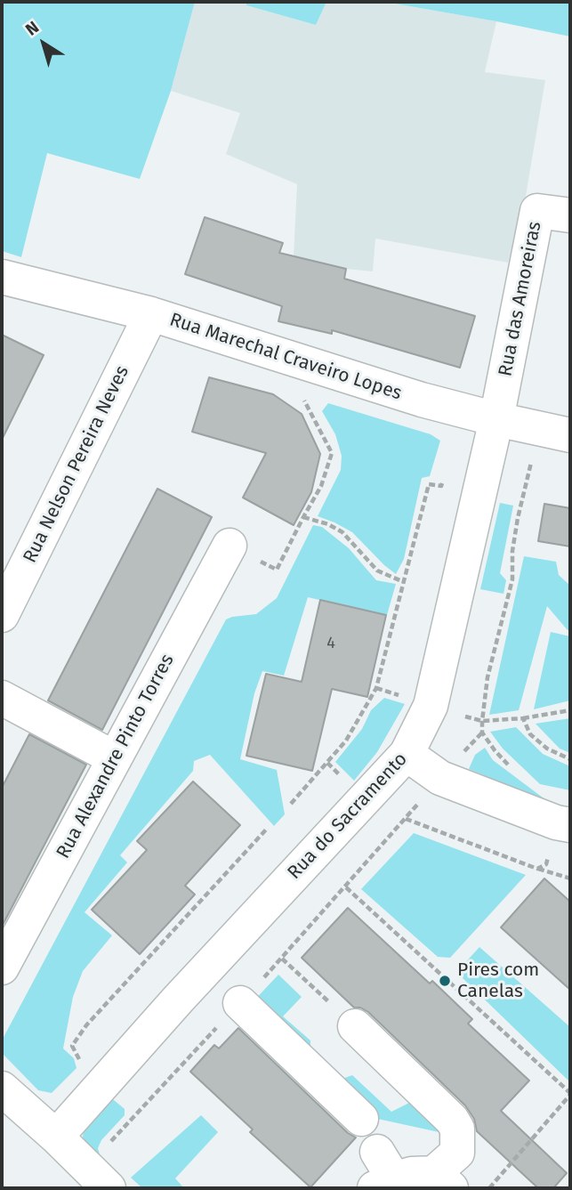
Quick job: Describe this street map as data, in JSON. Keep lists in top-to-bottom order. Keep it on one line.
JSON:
{"streets":{"street":["Rua das Amoreiras","Rua Marechal Craveiro Lopes","Rua Nelson Pereira Neves","Rua Alexandre Pinto Torres","Rua do Sacramento"]},"crossings":[["Rua das Amoreiras","Rua Marechal Craveiro Lopes"],["Rua das Amoreiras","Rua do Sacramento"],["Rua Marechal Craveiro Lopes","Rua Nelson Pereira Neves"],["Rua Marechal Craveiro Lopes","Rua do Sacramento"]],"places":["Pires com Canelas"],"house_numbers":["4"],"north":"top left"}
